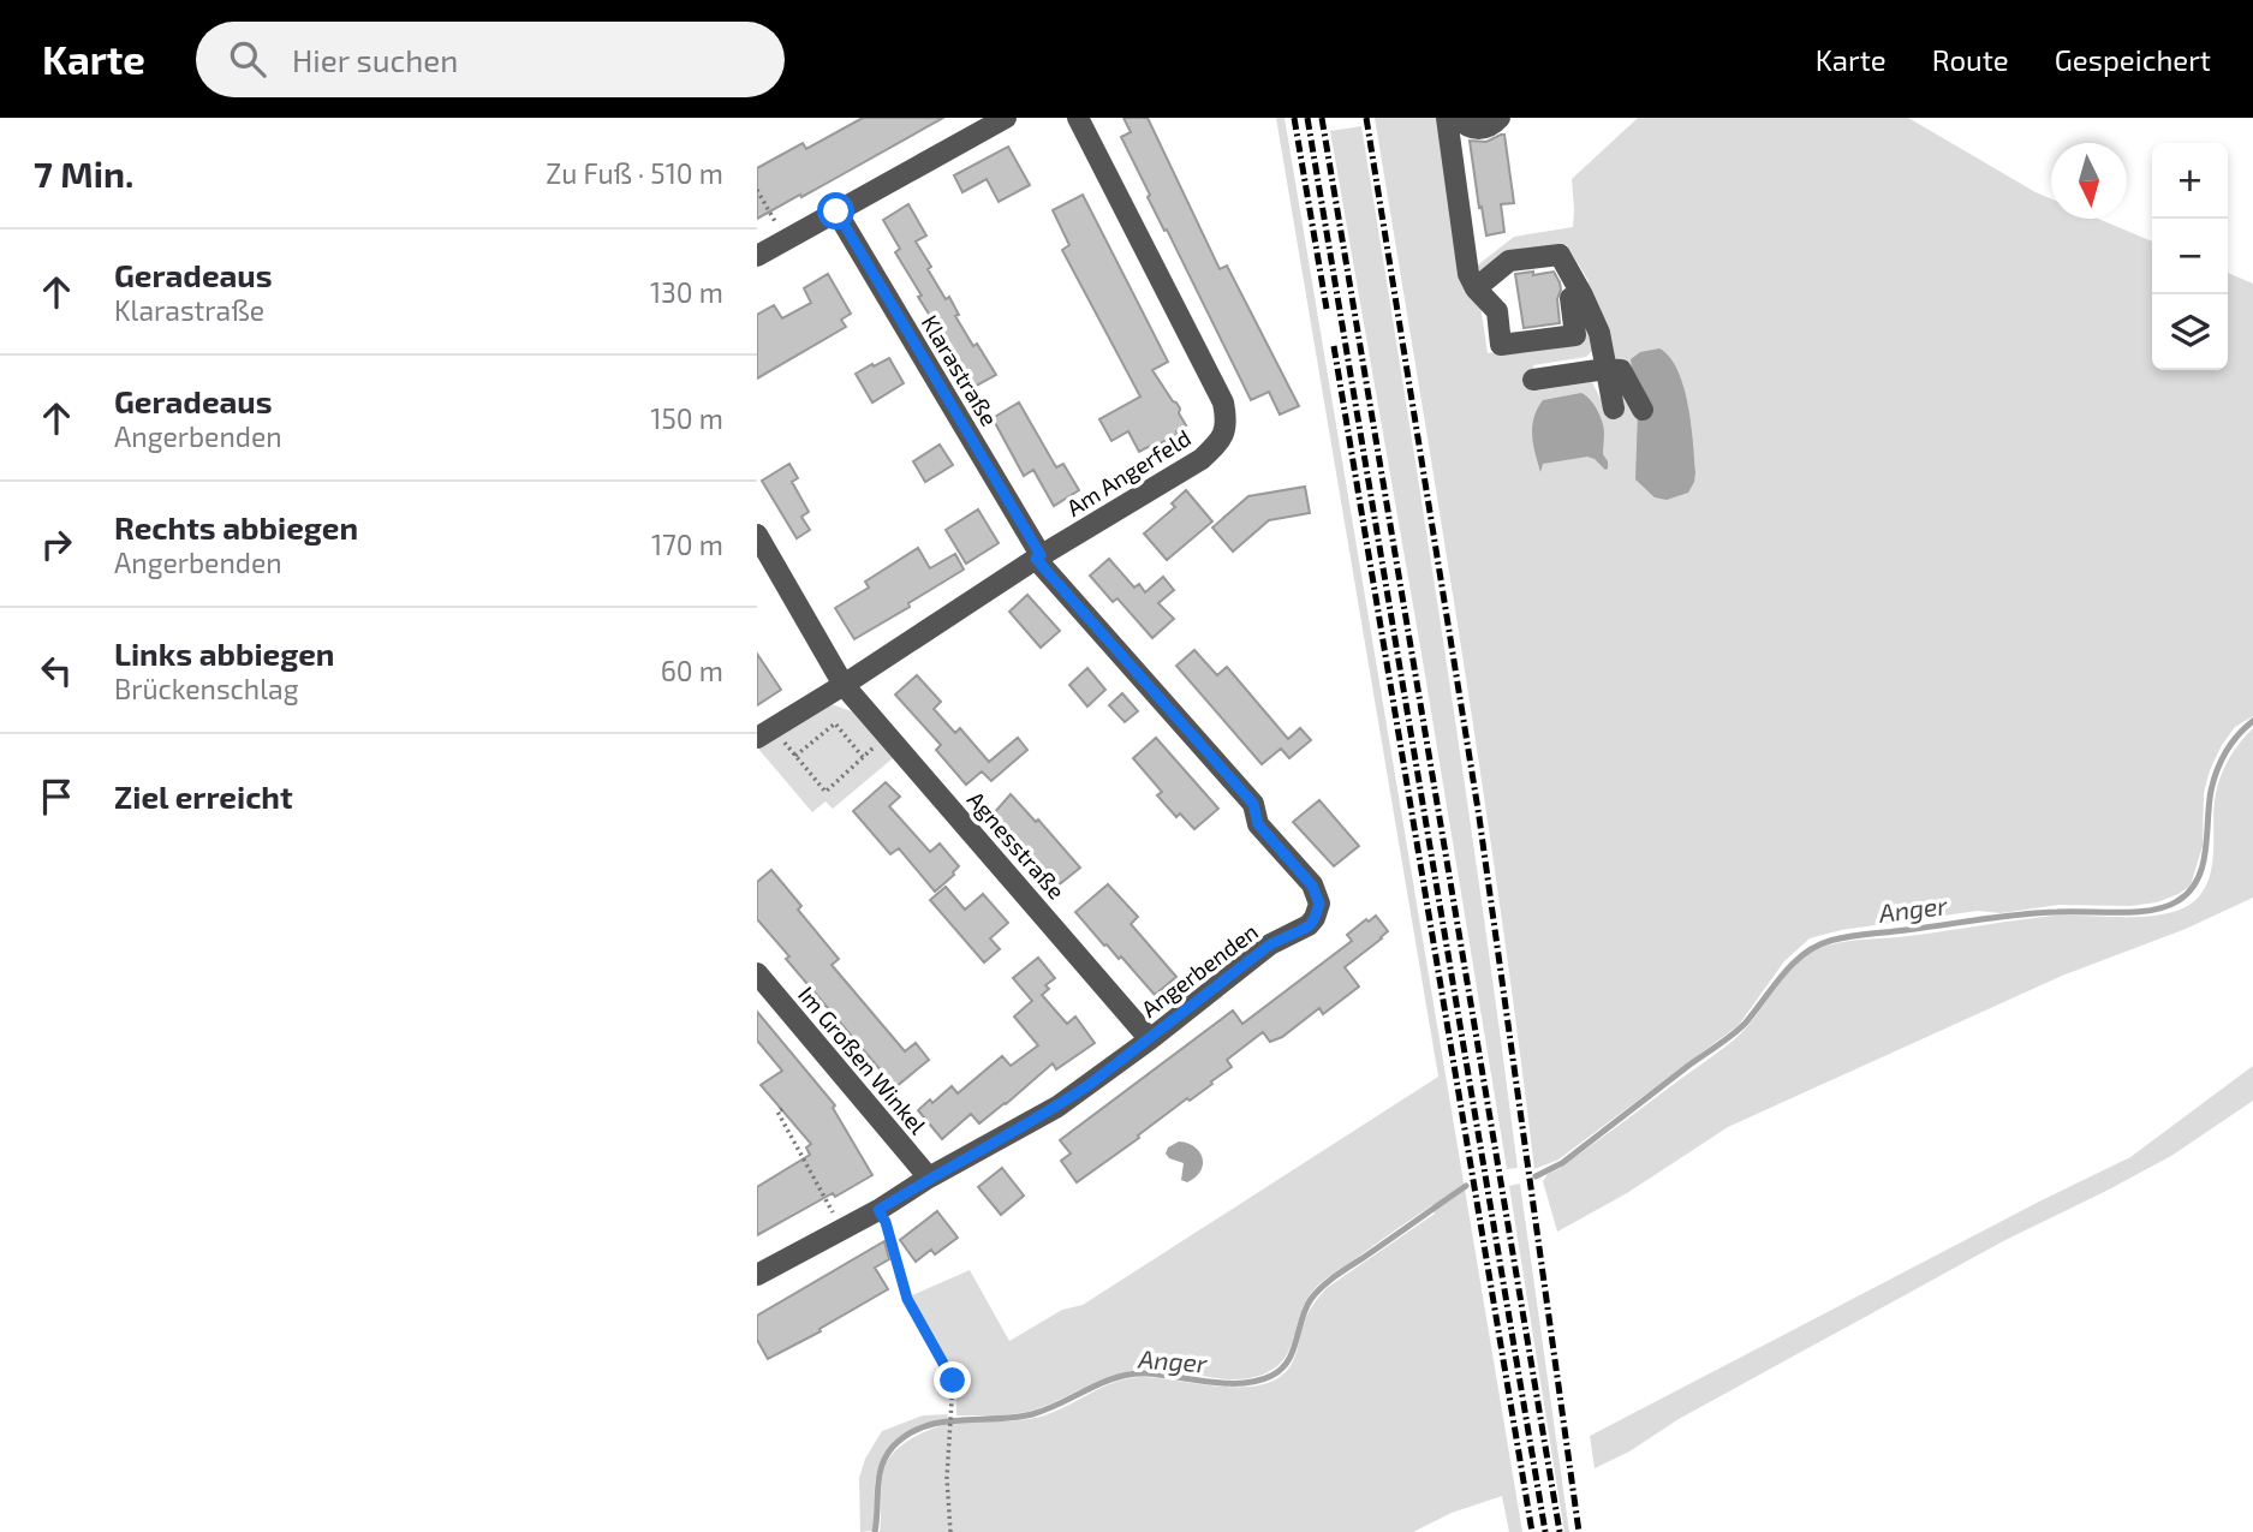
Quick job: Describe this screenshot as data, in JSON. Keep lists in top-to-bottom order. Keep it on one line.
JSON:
{"streets":{"street":["Klarastraße","Am Angerfeld","Agnesstraße","Angerbenden","Im Großen Winkel"]},"crossings":[["Klarastraße","Am Angerfeld"],["Klarastraße","Angerbenden"],["Am Angerfeld","Agnesstraße"],["Am Angerfeld","Angerbenden"],["Agnesstraße","Angerbenden"],["Angerbenden","Im Großen Winkel"]],"water":["Anger"],"north":"bottom","page":{"header":"Karte","search":"Hier suchen","nav":["Karte","Route","Gespeichert"],"heading":["7 Min.","Zu Fuß · 510 m"],"map_buttons":["+","−"],"list":[["Geradeaus","Klarastraße","130 m"],["Geradeaus","Angerbenden","150 m"],["Rechts abbiegen","Angerbenden","170 m"],["Links abbiegen","Brückenschlag","60 m"],"Ziel erreicht"]}}
